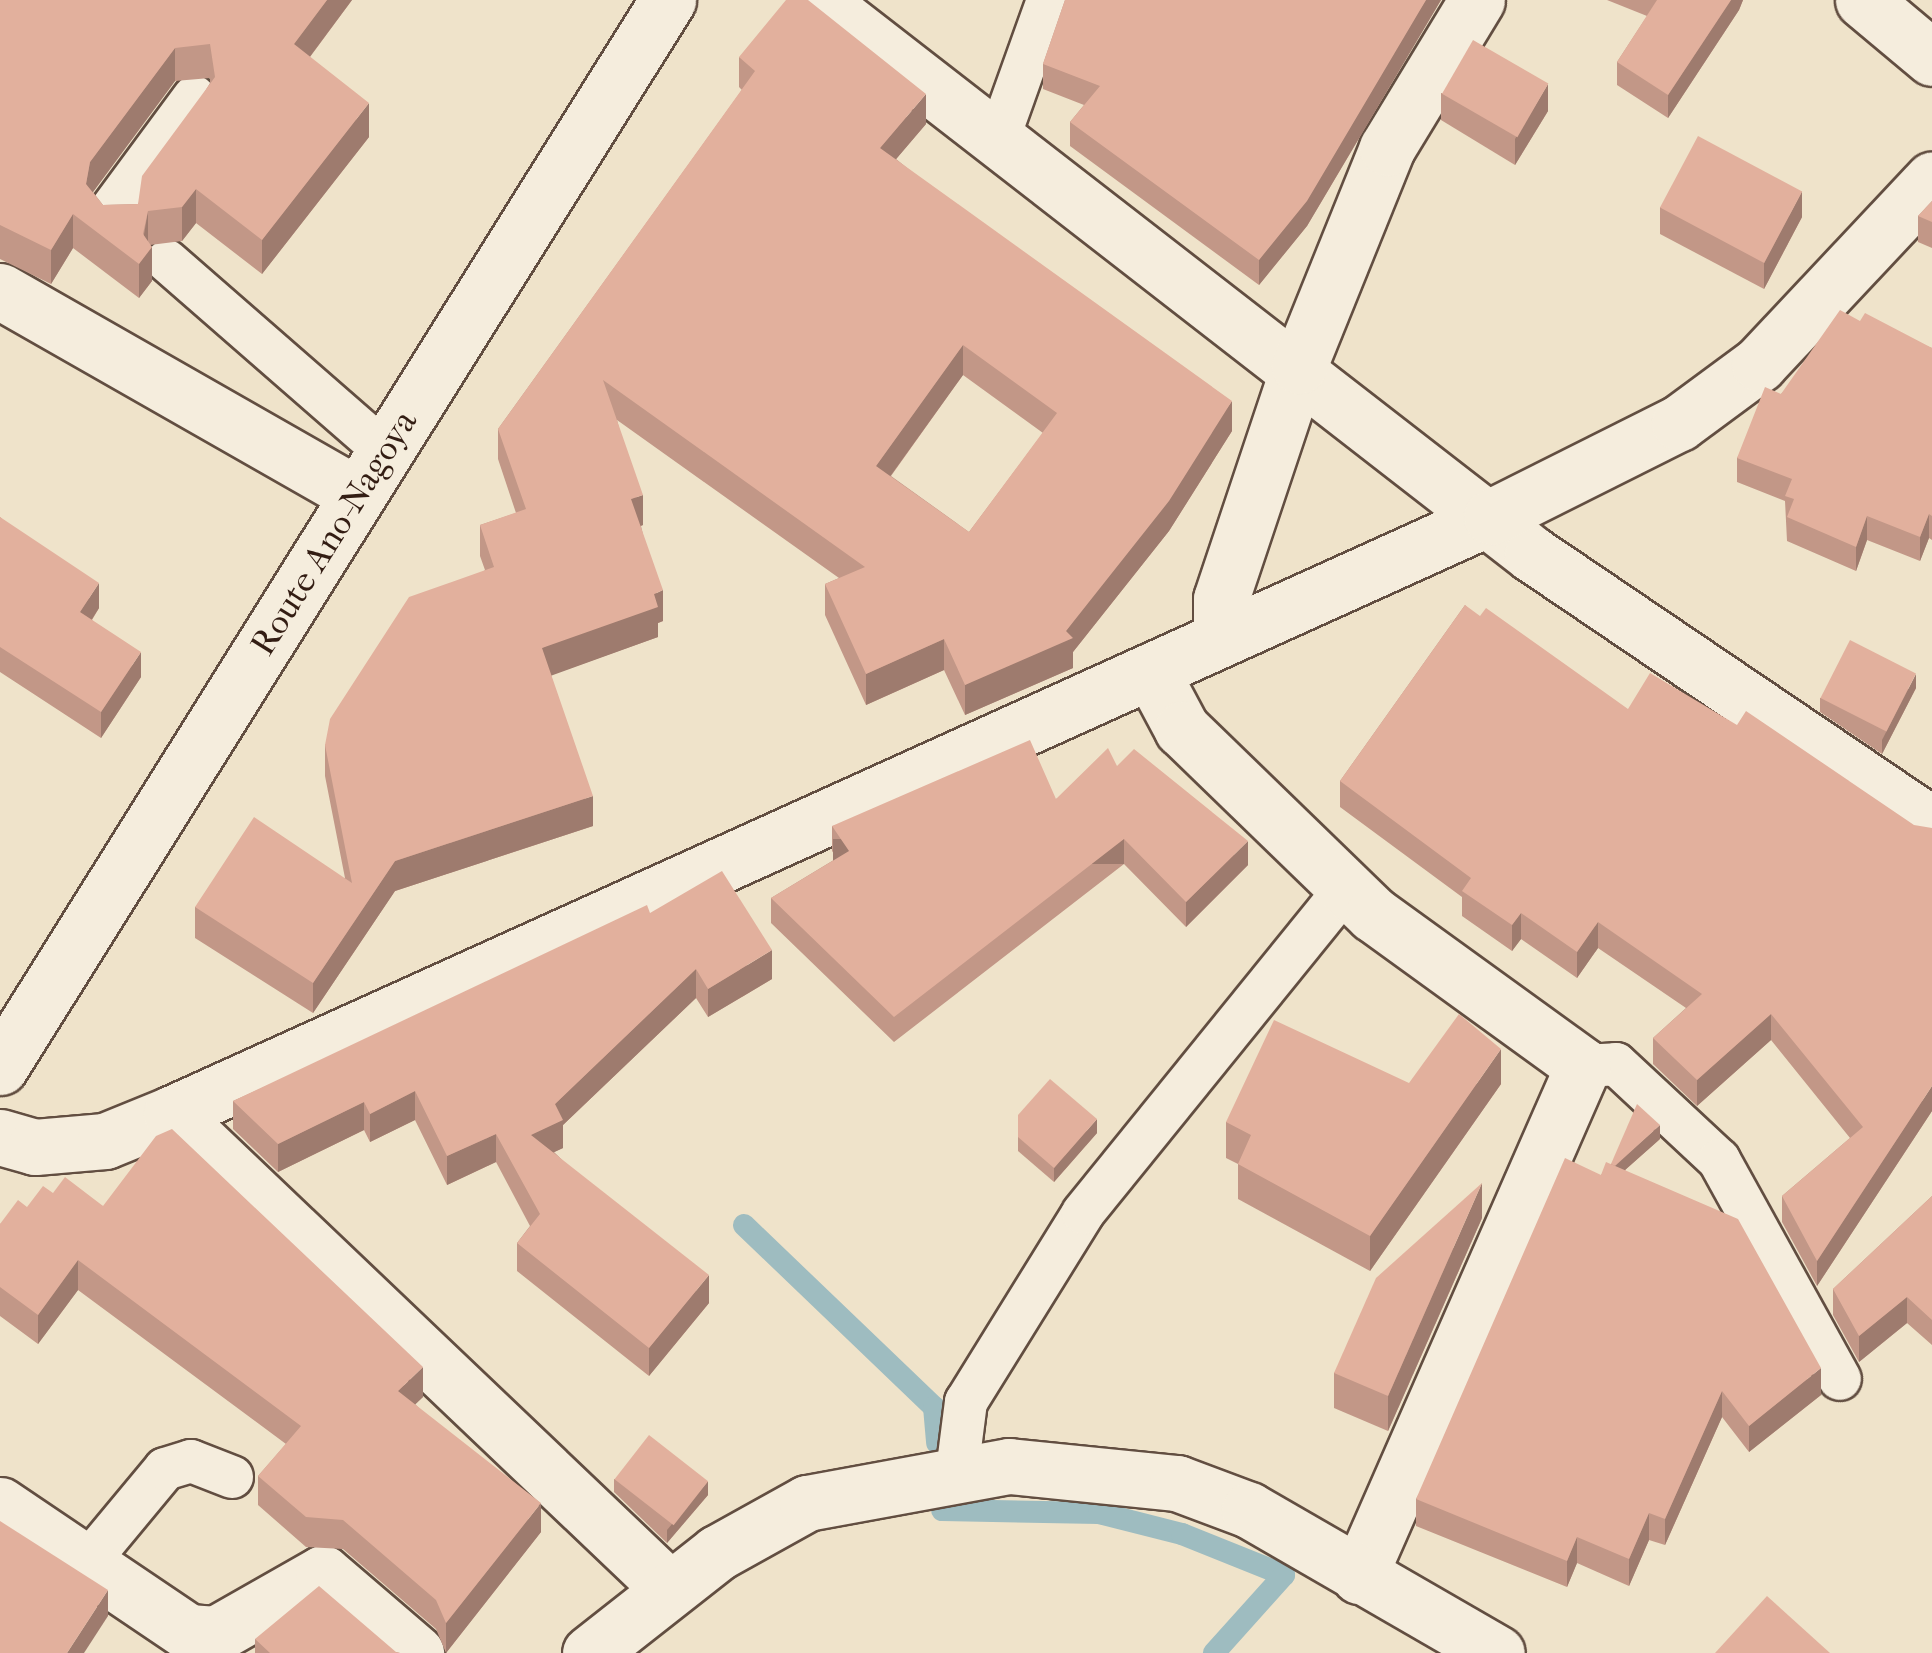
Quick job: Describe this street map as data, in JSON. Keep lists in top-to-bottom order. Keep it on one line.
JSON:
{"streets":{"street":["Route Ano-Nagoya"]}}
